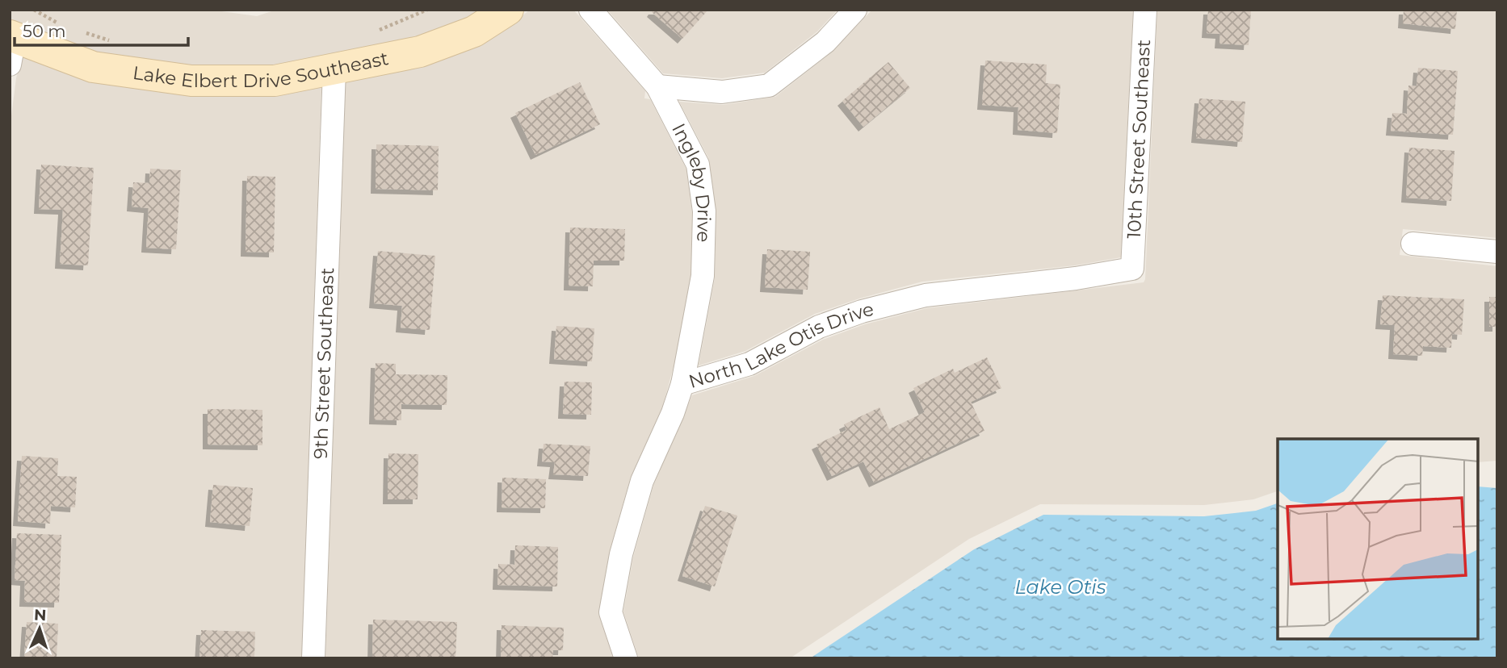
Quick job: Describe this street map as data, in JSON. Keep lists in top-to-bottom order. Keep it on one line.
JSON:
{"streets":{"main road":["Lake Elbert Drive Southeast"],"street":["10th Street Southeast","Ingleby Drive","North Lake Otis Drive","9th Street Southeast"]},"crossings":[["Lake Elbert Drive Southeast","9th Street Southeast"],["10th Street Southeast","North Lake Otis Drive"],["Ingleby Drive","North Lake Otis Drive"]],"water":["Lake Otis"],"scale_bar":"50 m","north":"top"}
